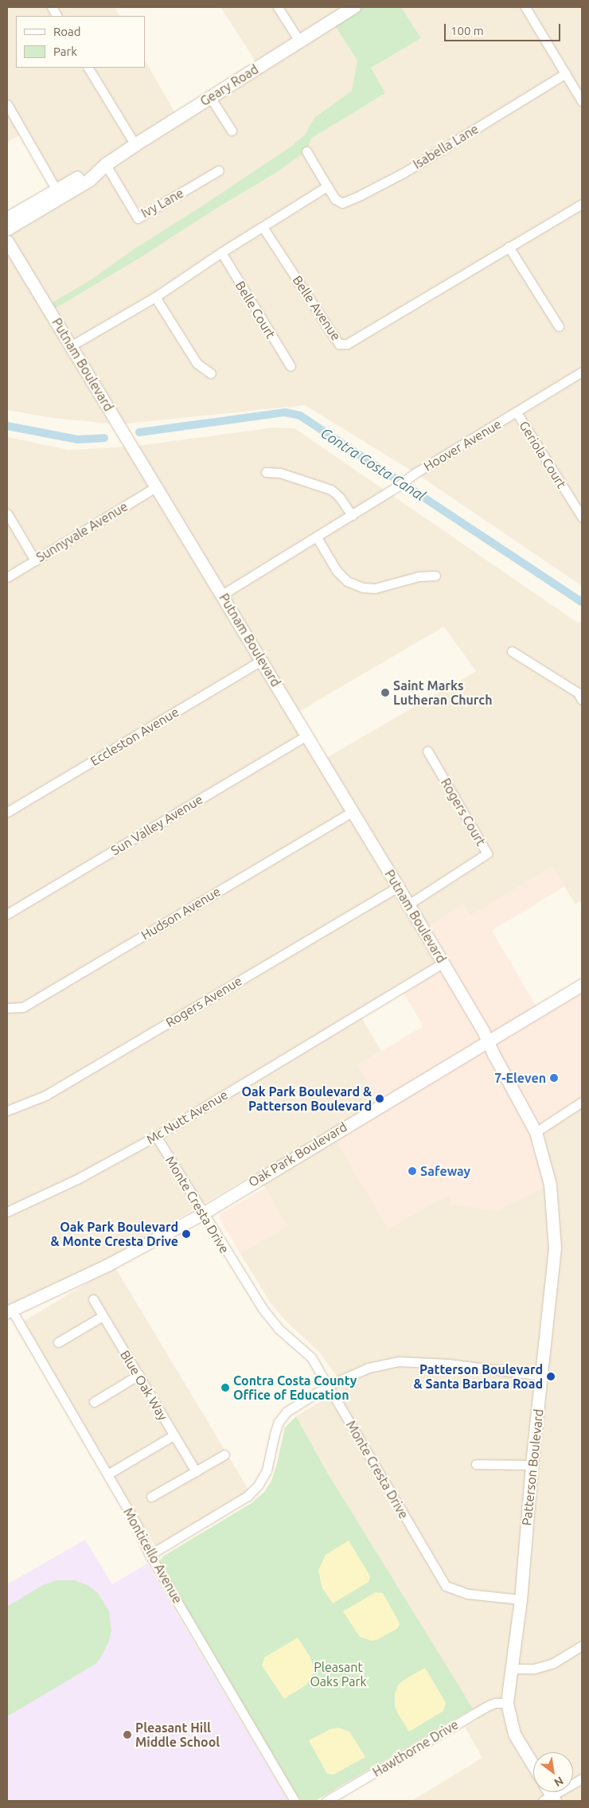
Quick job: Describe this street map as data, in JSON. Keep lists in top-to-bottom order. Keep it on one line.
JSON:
{"streets":{"main road":["Geary Road"],"street":["Isabella Lane","Ivy Lane","Belle Avenue","Belle Court","Putnam Boulevard","Hoover Avenue","Geriola Court","Sunnyvale Avenue","Eccleston Avenue","Rogers Court","Sun Valley Avenue","Hudson Avenue","Rogers Avenue","Mc Nutt Avenue","Oak Park Boulevard","Monte Cresta Drive","Blue Oak Way","Patterson Boulevard","Monticello Avenue","Hawthorne Drive"]},"crossings":[["Geary Road","Ivy Lane"],["Putnam Boulevard","Hoover Avenue"],["Putnam Boulevard","Sunnyvale Avenue"],["Putnam Boulevard","Eccleston Avenue"],["Putnam Boulevard","Rogers Court"],["Putnam Boulevard","Sun Valley Avenue"],["Putnam Boulevard","Hudson Avenue"],["Putnam Boulevard","Rogers Avenue"],["Putnam Boulevard","Mc Nutt Avenue"],["Putnam Boulevard","Oak Park Boulevard"],["Putnam Boulevard","Patterson Boulevard"],["Hoover Avenue","Geriola Court"],["Mc Nutt Avenue","Monte Cresta Drive"],["Oak Park Boulevard","Monte Cresta Drive"],["Oak Park Boulevard","Patterson Boulevard"],["Oak Park Boulevard","Monticello Avenue"],["Monte Cresta Drive","Patterson Boulevard"],["Patterson Boulevard","Hawthorne Drive"]],"water":["Contra Costa Canal"],"parks":["Pleasant Oaks Park"],"places":["Saint Marks Lutheran Church","7-Eleven","Oak Park Boulevard & Patterson Boulevard","Safeway","Oak Park Boulevard & Monte Cresta Drive","Patterson Boulevard & Santa Barbara Road","Contra Costa County Office of Education","Pleasant Hill Middle School"],"legend":["Road","Park"],"scale_bar":"100 m","north":"bottom right"}
